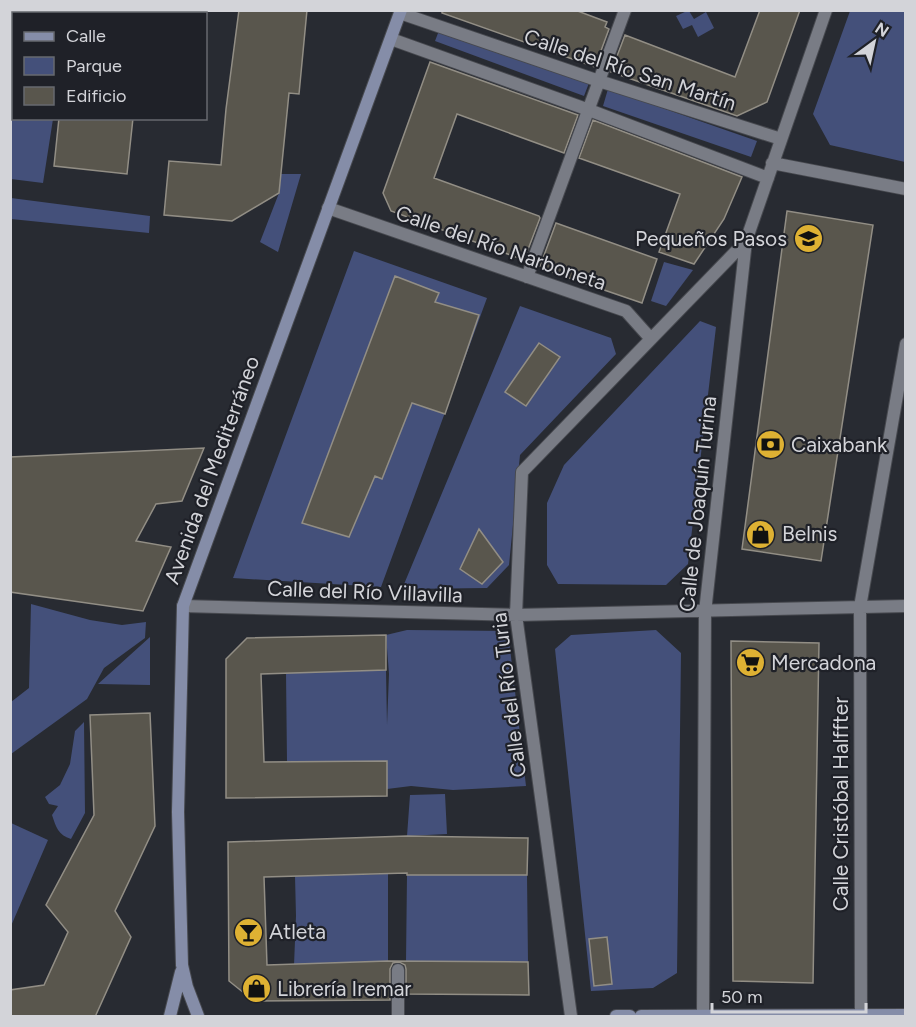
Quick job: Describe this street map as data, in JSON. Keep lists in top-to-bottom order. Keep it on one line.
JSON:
{"streets":{"street":["Calle del Río San Martín","Calle del Río Narboneta","Avenida del Mediterráneo","Calle de Joaquín Turina","Calle del Río Villavilla","Calle del Río Turia","Calle Cristóbal Halffter"]},"crossings":[["Calle del Río San Martín","Avenida del Mediterráneo"],["Calle del Río San Martín","Calle de Joaquín Turina"],["Calle del Río Narboneta","Avenida del Mediterráneo"],["Calle del Río Narboneta","Calle del Río Turia"],["Avenida del Mediterráneo","Calle del Río Villavilla"],["Calle de Joaquín Turina","Calle del Río Villavilla"],["Calle de Joaquín Turina","Calle del Río Turia"],["Calle del Río Villavilla","Calle del Río Turia"],["Calle del Río Villavilla","Calle Cristóbal Halffter"]],"places":{"school or university":["Pequeños Pasos"],"bank":["Caixabank"],"shop":["Belnis","Librería Iremar"],"supermarket":["Mercadona"],"bar":["Atleta"]},"legend":["Calle","Parque","Edificio"],"scale_bar":"50 m","north":"top right"}
